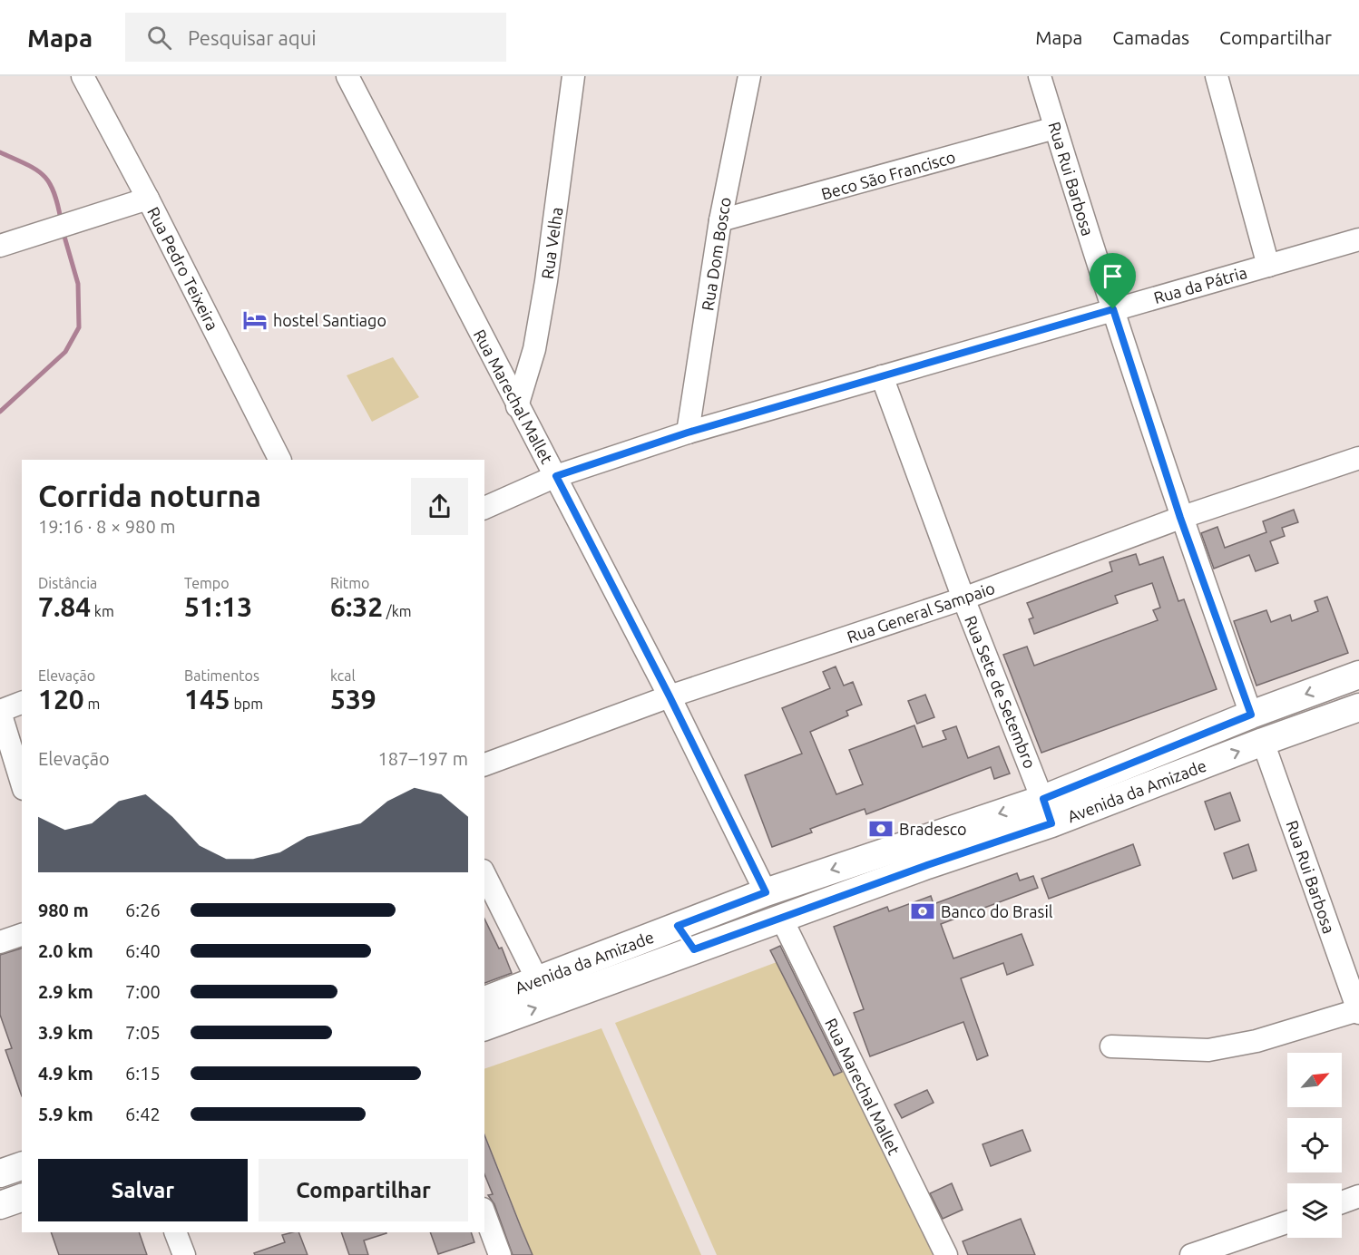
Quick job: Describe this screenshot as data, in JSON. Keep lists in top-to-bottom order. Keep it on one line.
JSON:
{"streets":{"main road":["Avenida da Amizade"],"street":["Beco São Francisco","Rua Rui Barbosa","Rua Velha","Rua Dom Bosco","Rua Pedro Teixeira","Rua da Pátria","Rua Marechal Mallet","Rua General Sampaio","Rua Sete de Setembro"]},"crossings":[["Beco São Francisco","Rua Rui Barbosa"],["Beco São Francisco","Rua Dom Bosco"],["Rua Rui Barbosa","Rua da Pátria"],["Rua Rui Barbosa","Rua General Sampaio"],["Rua Rui Barbosa","Avenida da Amizade"],["Rua Velha","Rua Marechal Mallet"],["Rua Dom Bosco","Rua da Pátria"],["Rua da Pátria","Rua Marechal Mallet"],["Rua da Pátria","Rua Sete de Setembro"],["Rua Marechal Mallet","Rua General Sampaio"],["Rua Marechal Mallet","Avenida da Amizade"],["Rua General Sampaio","Rua Sete de Setembro"],["Rua Sete de Setembro","Avenida da Amizade"]],"places":{"hotel":["hostel Santiago"],"bank":["Bradesco","Banco do Brasil"]},"north":"top right","page":{"header":"Mapa","search":"Pesquisar aqui","nav":["Mapa","Camadas","Compartilhar"],"heading":["Corrida noturna","19:16 · 8 × 980 m"],"stats":[["Distância","7.84 km"],["Tempo","51:13"],["Ritmo","6:32 /km"],["Elevação","120 m"],["Batimentos","145 bpm"],["kcal","539"]],"chart":["Elevação","187–197 m"],"list":[{"name":"980 m","note":"6:26"},{"name":"2.0 km","note":"6:40"},{"name":"2.9 km","note":"7:00"},{"name":"3.9 km","note":"7:05"},{"name":"4.9 km","note":"6:15"},{"name":"5.9 km","note":"6:42"}],"buttons":["Salvar","Compartilhar"]}}
